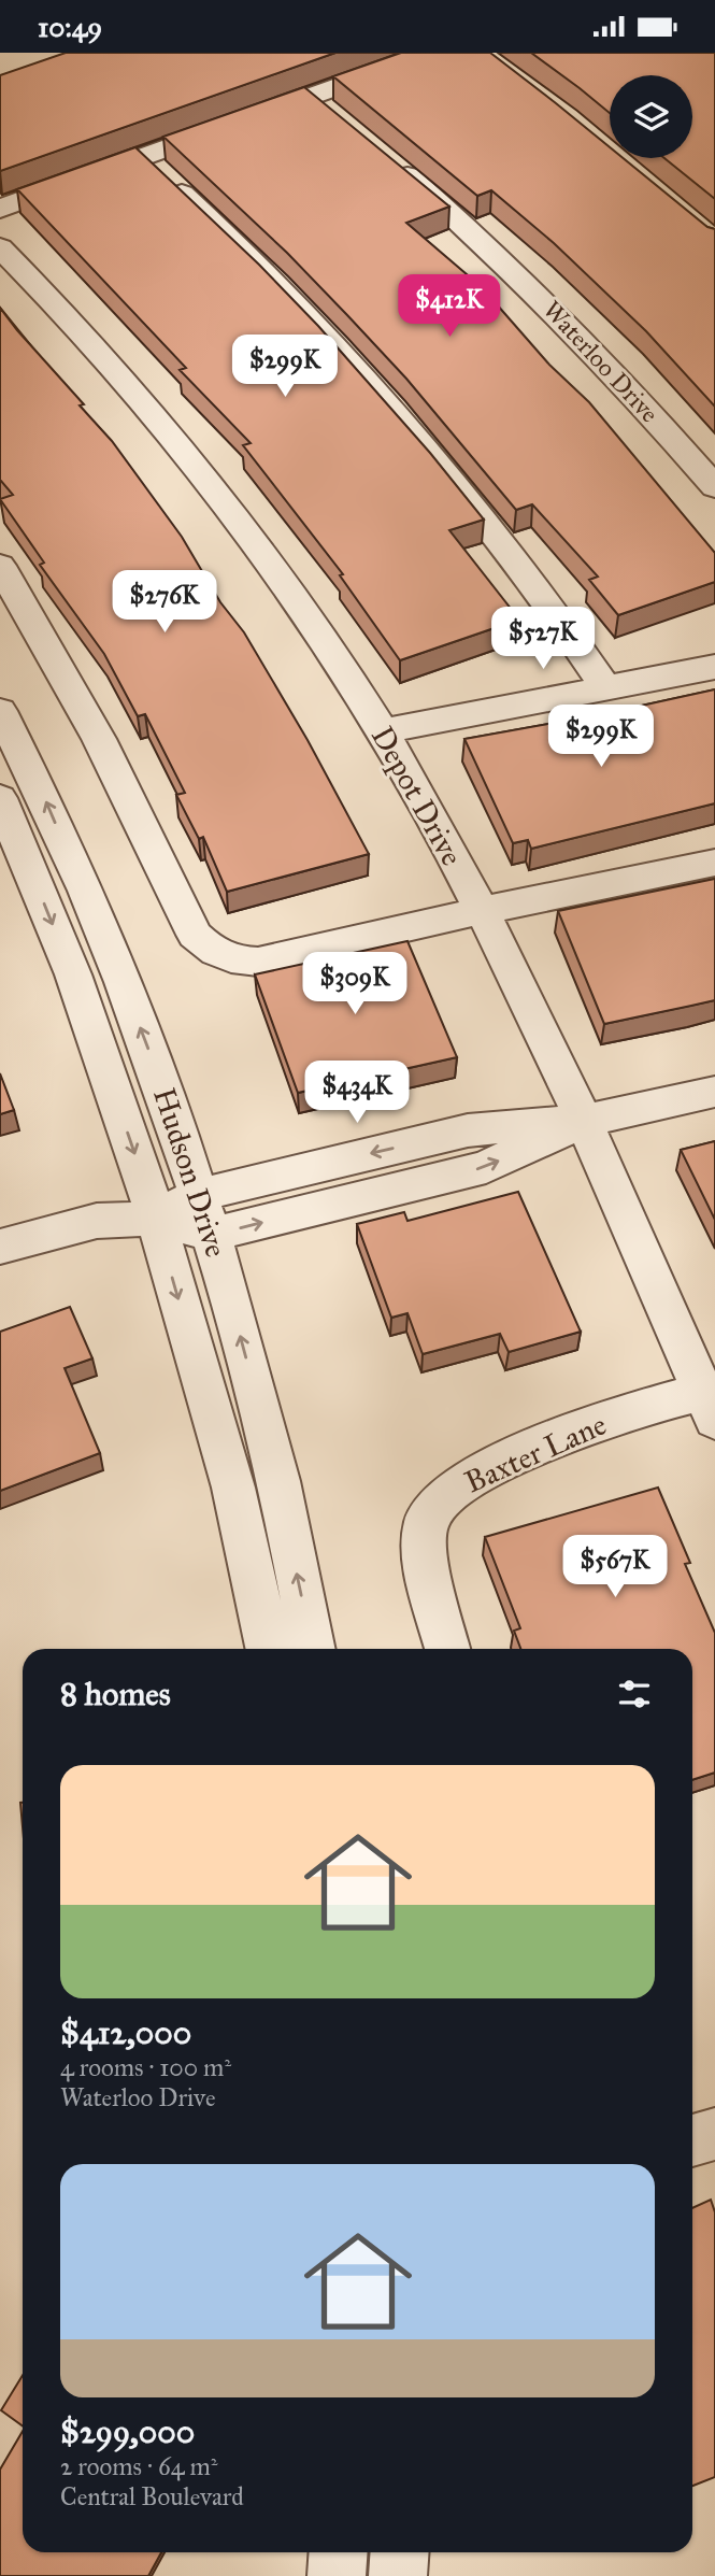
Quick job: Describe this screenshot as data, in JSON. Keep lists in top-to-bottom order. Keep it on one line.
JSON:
{"streets":{"street":["Waterloo Drive","Depot Drive","Hudson Drive","Baxter Lane"]},"crossings":[["Depot Drive","Baxter Lane"]],"page":{"status":"10:49","price":["$412K","$299K","$276K","$527K","$299K","$309K","$434K","$567K"],"heading":"8 homes","list":[{"name":"$412,000","note":"4 rooms · 100 m² · Waterloo Drive"},{"name":"$299,000","note":"2 rooms · 64 m² · Central Boulevard"}]}}
